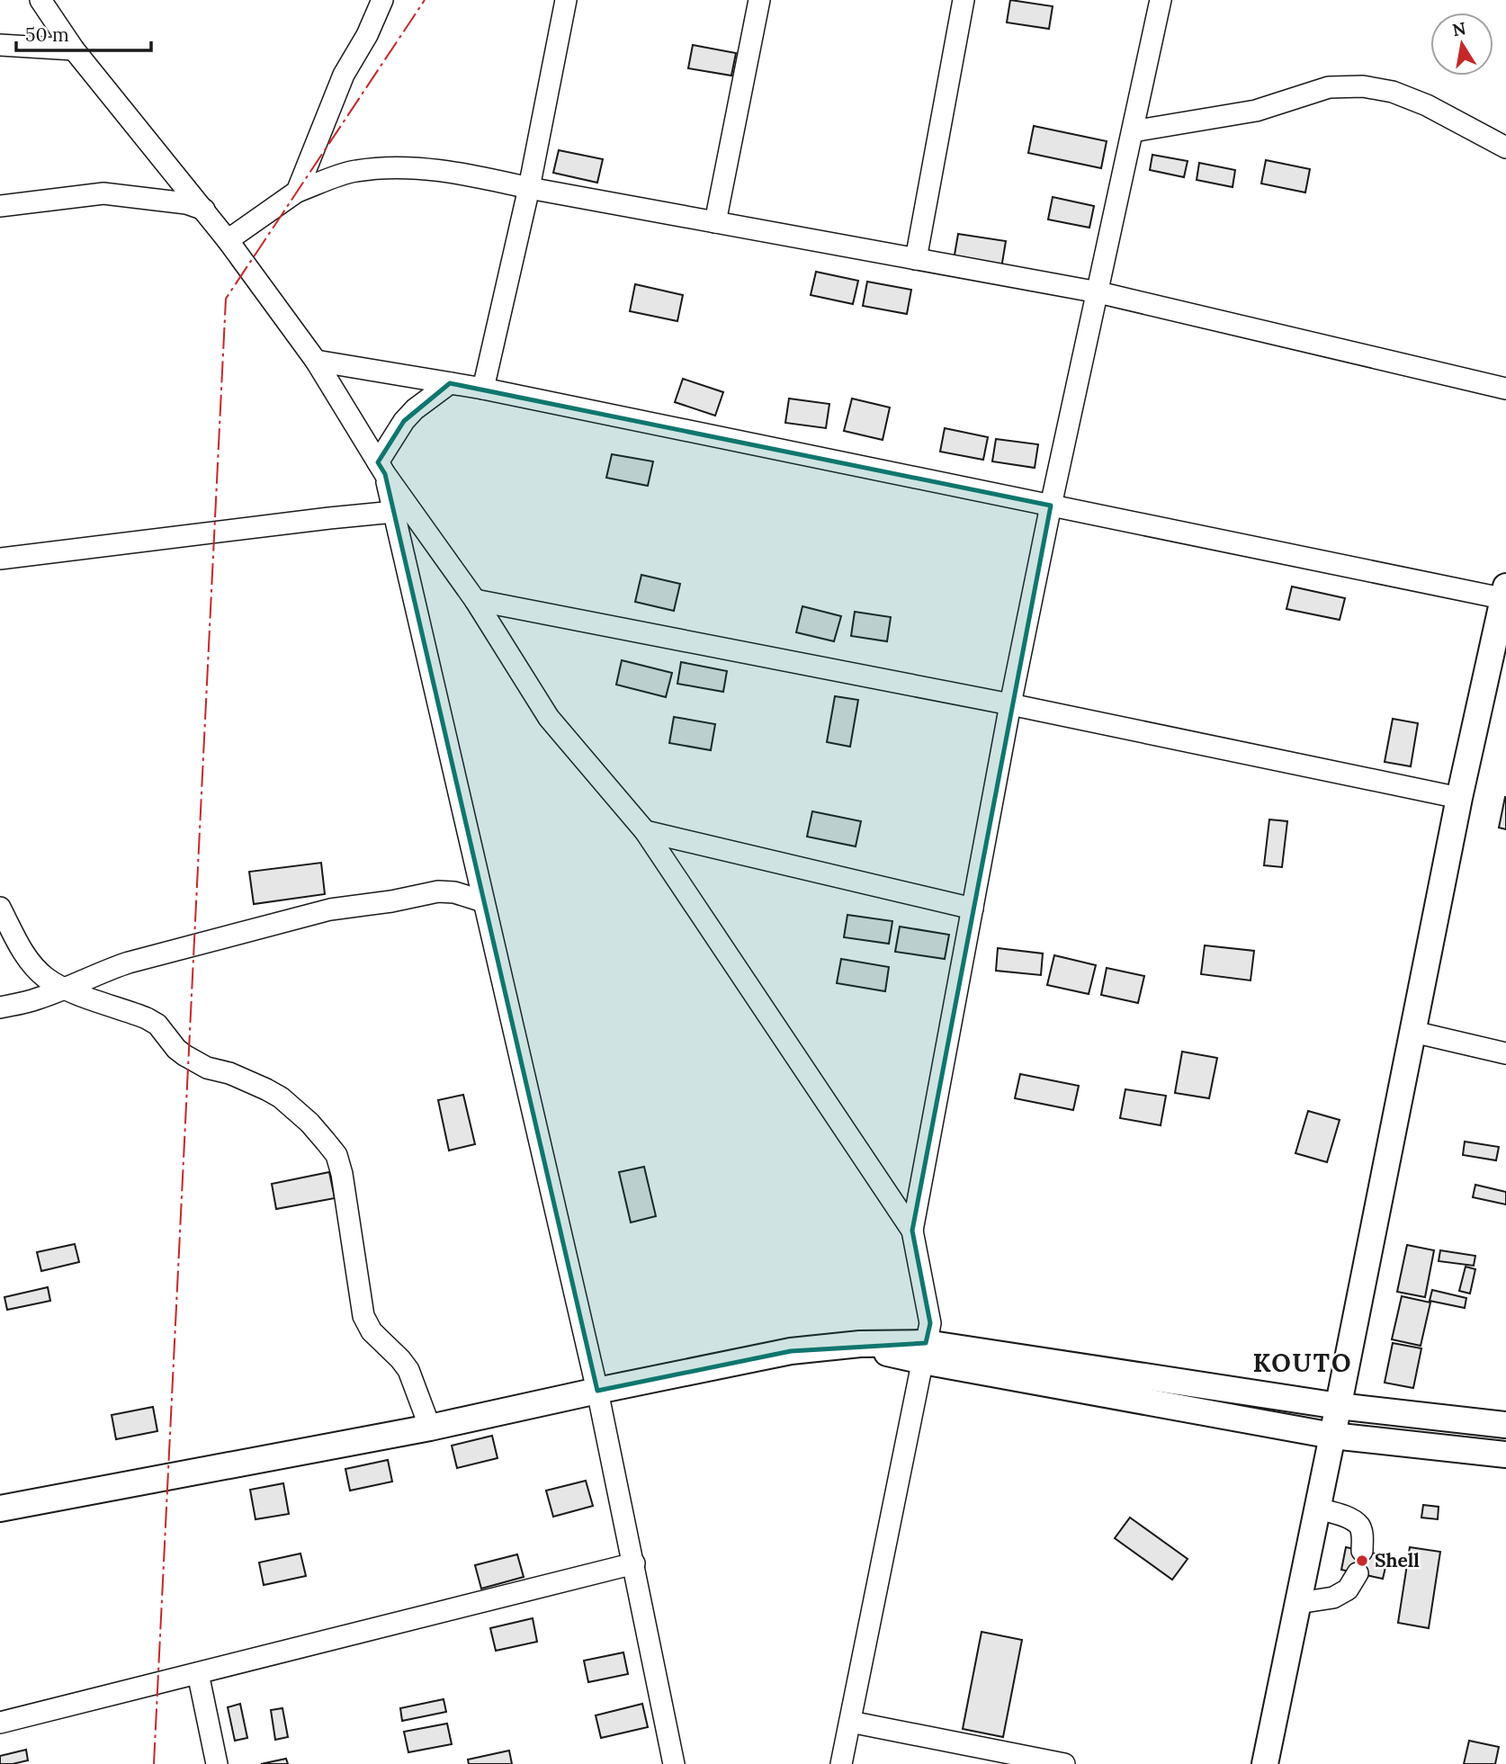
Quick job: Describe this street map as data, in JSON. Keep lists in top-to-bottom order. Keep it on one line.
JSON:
{"districts":["KOUTO"],"places":["Shell"],"scale_bar":"50 m","north":"top"}
